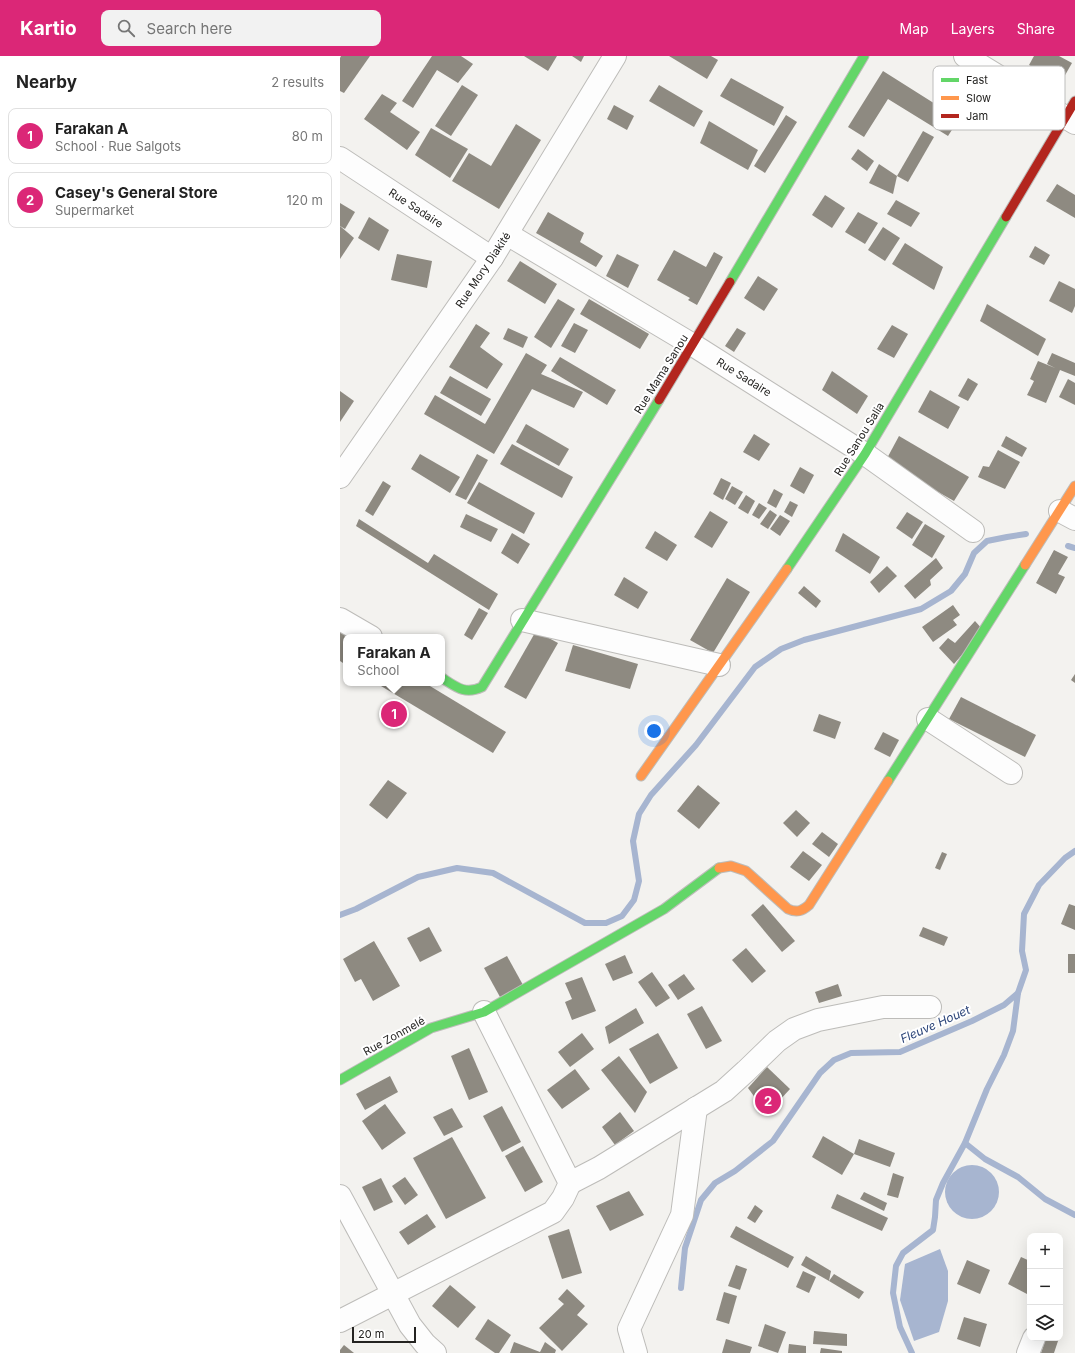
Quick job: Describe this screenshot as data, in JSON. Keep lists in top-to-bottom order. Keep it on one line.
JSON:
{"streets":{"street":["Rue Sadaire","Rue Mory Diakité","Rue Mama Sanou","Rue Sanou Salia","Rue Zonmelé"]},"crossings":[["Rue Sadaire","Rue Mory Diakité"],["Rue Sadaire","Rue Mama Sanou"],["Rue Sadaire","Rue Sanou Salia"]],"water":["Fleuve Houet"],"legend":["Fast","Slow","Jam"],"scale_bar":"20 m","page":{"header":"Kartio","search":"Search here","nav":["Map","Layers","Share"],"heading":["Nearby","2 results"],"list":[{"mark":"1","name":"Farakan A","note":"School · Rue Salgots","value":"80 m"},{"mark":"2","name":"Casey's General Store","note":"Supermarket","value":"120 m"}],"popup":["Farakan A","School"],"pins":["1","2"],"map_buttons":["+","−"],"scale":"20 m"}}
